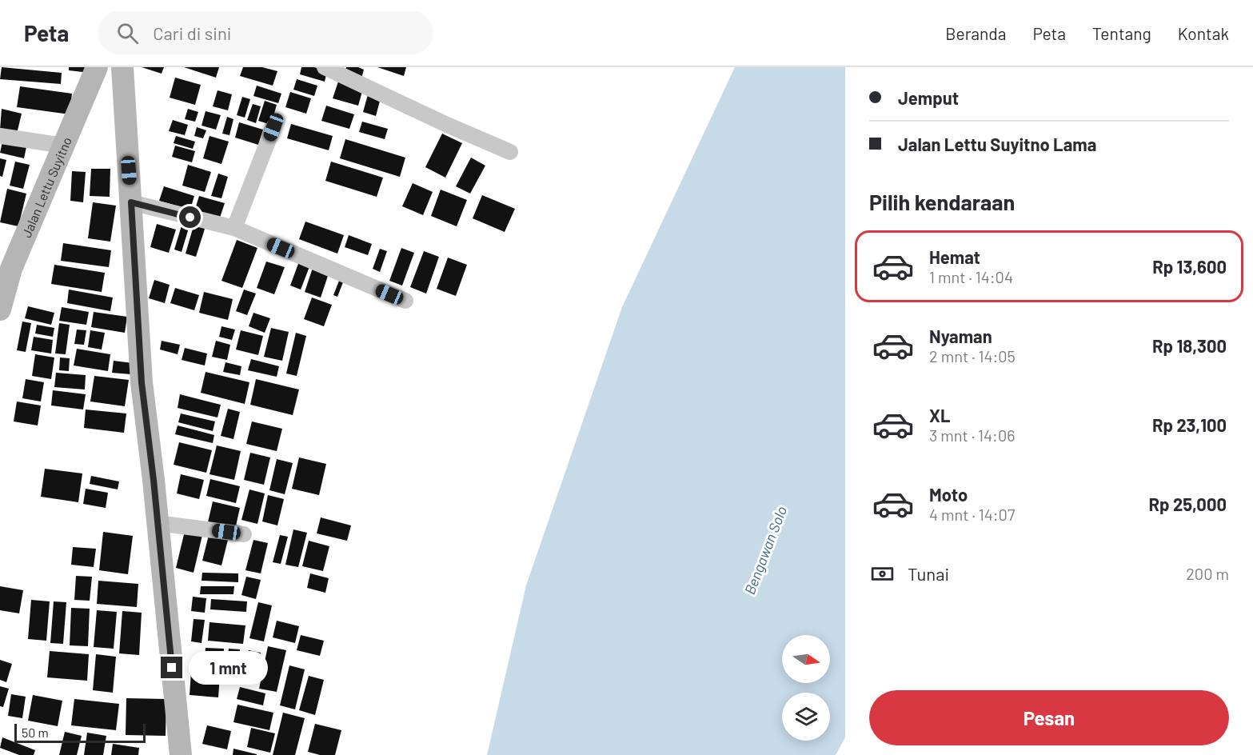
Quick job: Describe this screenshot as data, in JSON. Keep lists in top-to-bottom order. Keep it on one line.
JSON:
{"streets":{"main road":["Jalan Lettu Suyitno"]},"water":["Bengawan Solo"],"scale_bar":"50 m","north":"right","page":{"header":"Peta","search":"Cari di sini","nav":["Beranda","Peta","Tentang","Kontak"],"banner":["Jemput","Jalan Lettu Suyitno Lama"],"heading":"Pilih kendaraan","list":[{"name":"Hemat","note":"1 mnt · 14:04","value":"Rp 13,600"},{"name":"Nyaman","note":"2 mnt · 14:05","value":"Rp 18,300"},{"name":"XL","note":"3 mnt · 14:06","value":"Rp 23,100"},{"name":"Moto","note":"4 mnt · 14:07","value":"Rp 25,000"}],"pay":["Tunai","200 m"],"bubble":"1 mnt","buttons":"Pesan","scale":"50 m"}}
